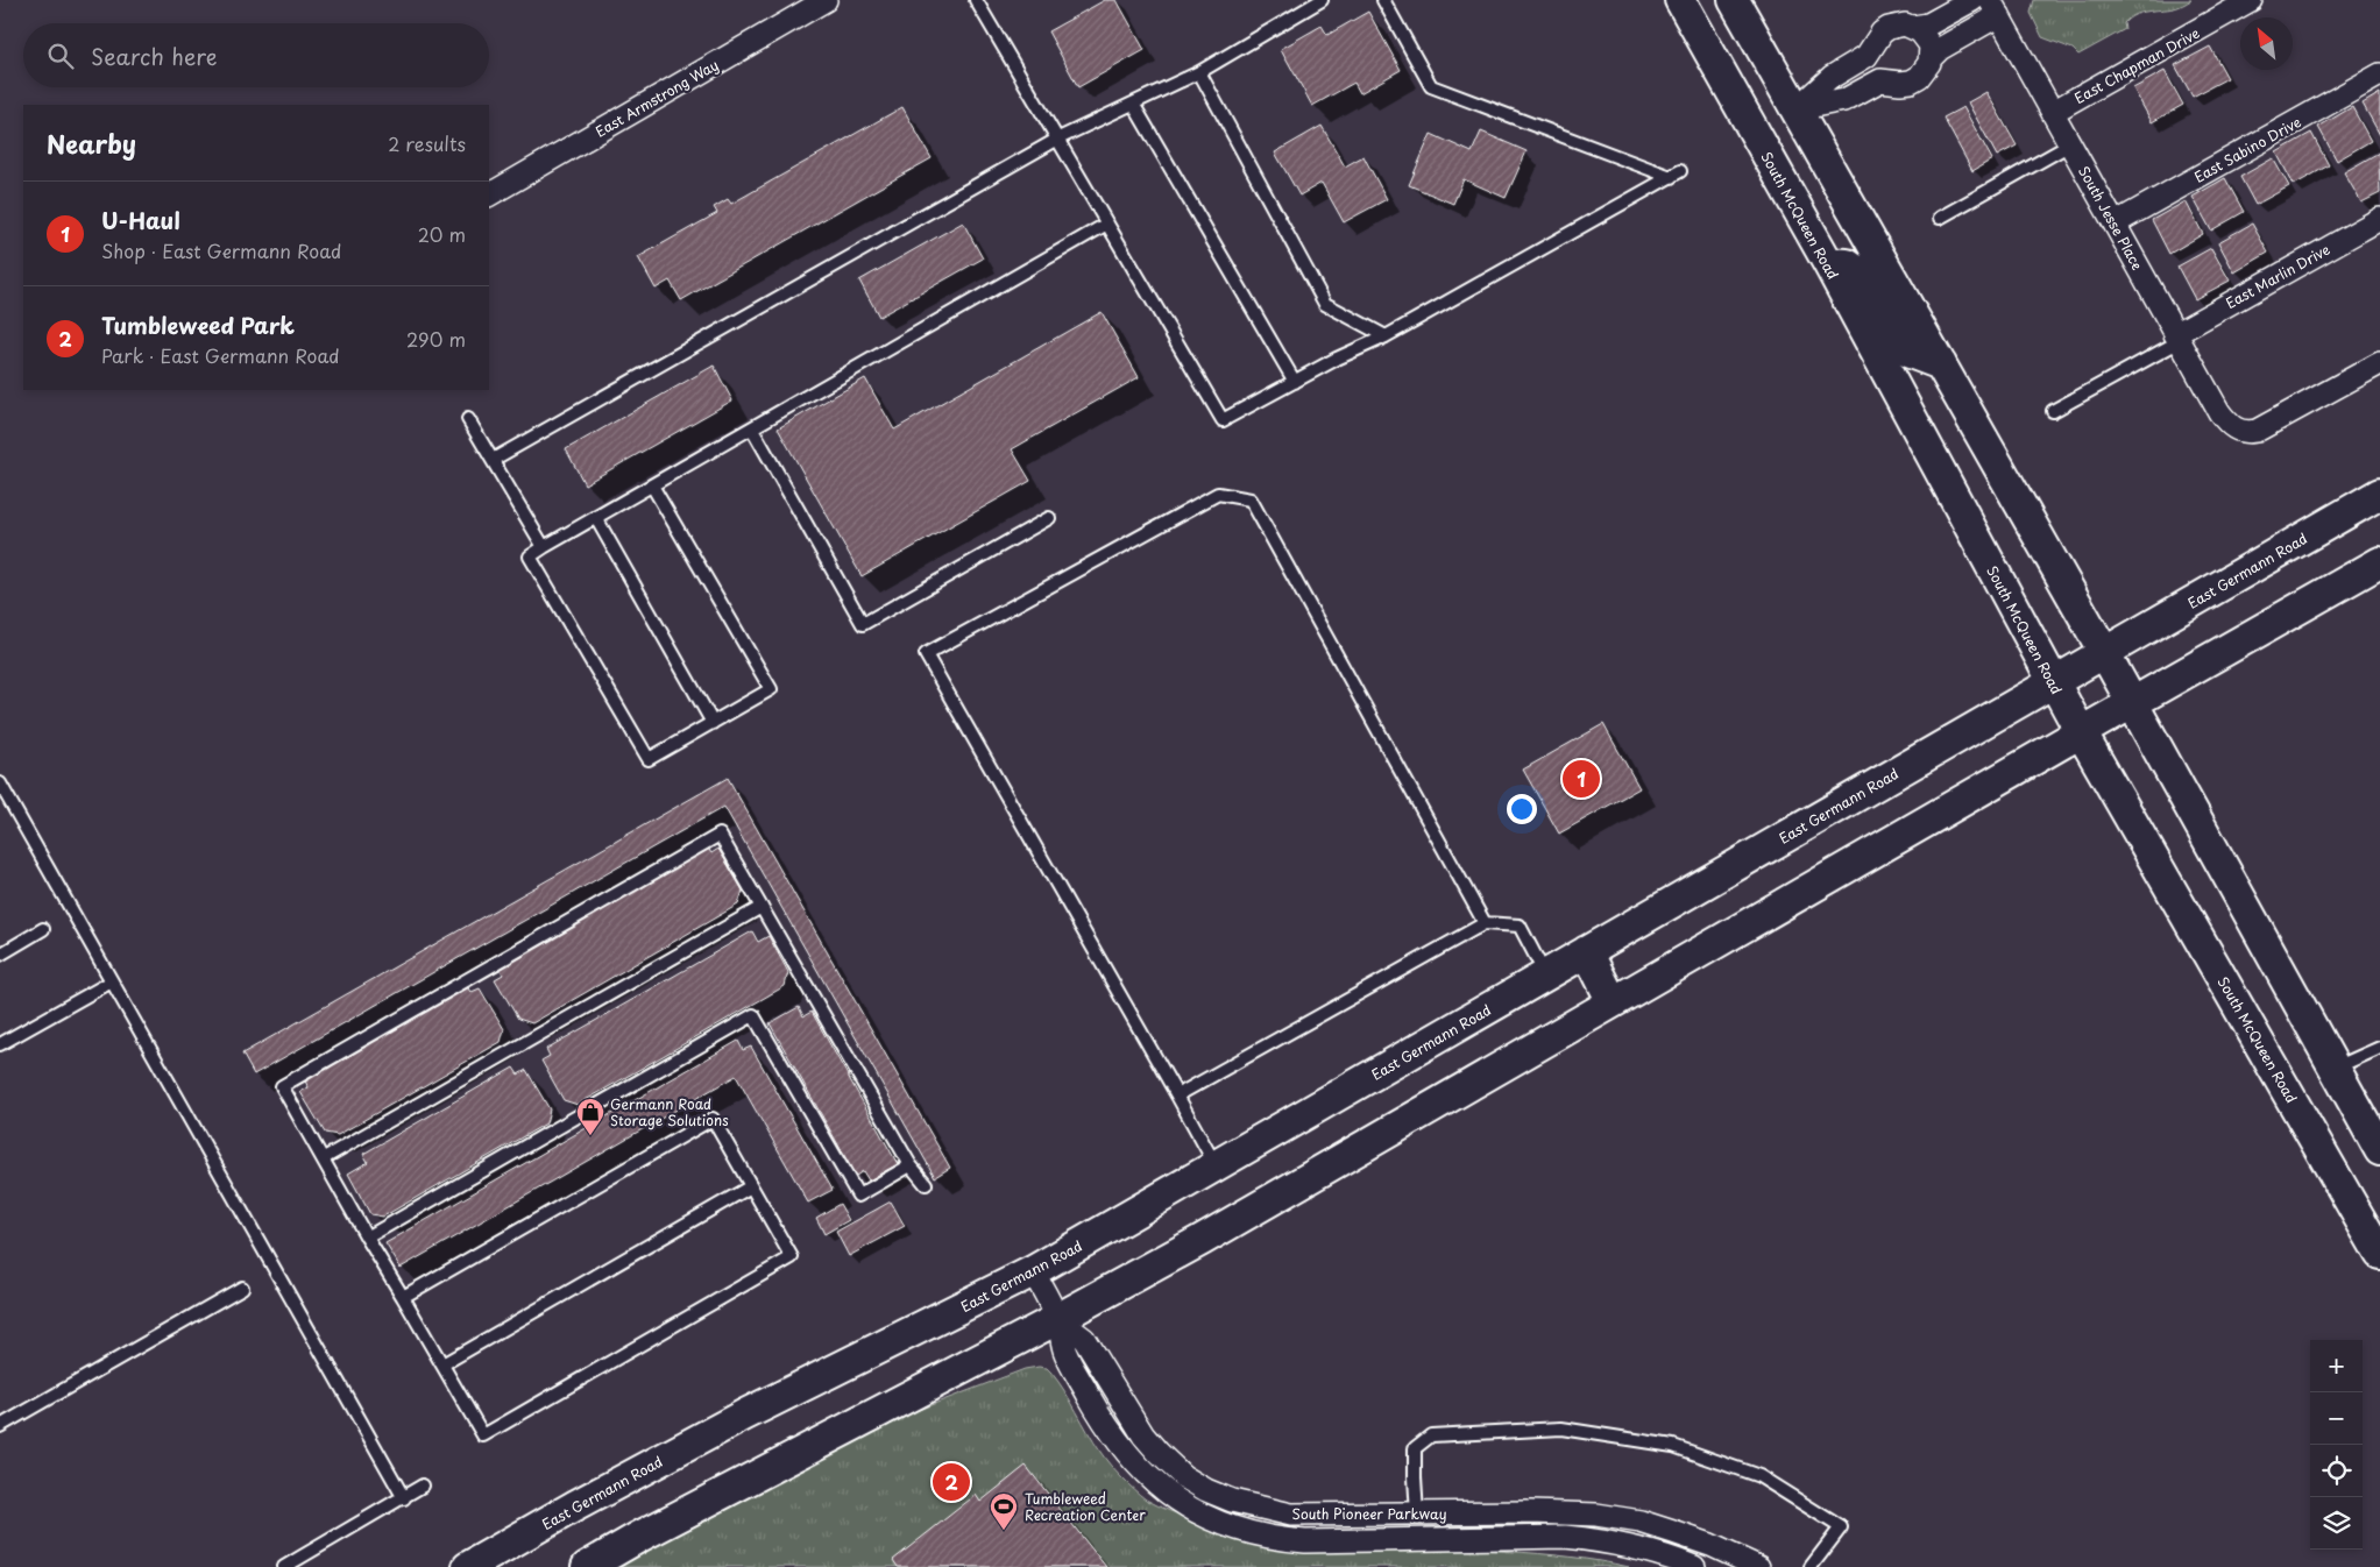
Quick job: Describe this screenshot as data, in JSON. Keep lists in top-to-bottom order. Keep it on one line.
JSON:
{"streets":{"main road":["South McQueen Road","East Germann Road"],"street":["East Chapman Drive","East Armstrong Way","East Sabino Drive","South Jesse Place","East Marlin Drive","South Pioneer Parkway"]},"crossings":[["East Chapman Drive","South Jesse Place"],["East Sabino Drive","South Jesse Place"],["South McQueen Road","East Germann Road"],["South Jesse Place","East Marlin Drive"],["East Germann Road","South Pioneer Parkway"]],"places":{"shop":["Germann Road Storage Solutions"],"sports":["Tumbleweed Recreation Center"]},"north":"top left","page":{"search":"Search here","heading":["Nearby","2 results"],"list":[{"mark":"1","name":"U-Haul","note":"Shop · East Germann Road","value":"20 m"},{"mark":"2","name":"Tumbleweed Park","note":"Park · East Germann Road","value":"290 m"}],"pins":["1","2"],"map_buttons":["+","−"]}}
